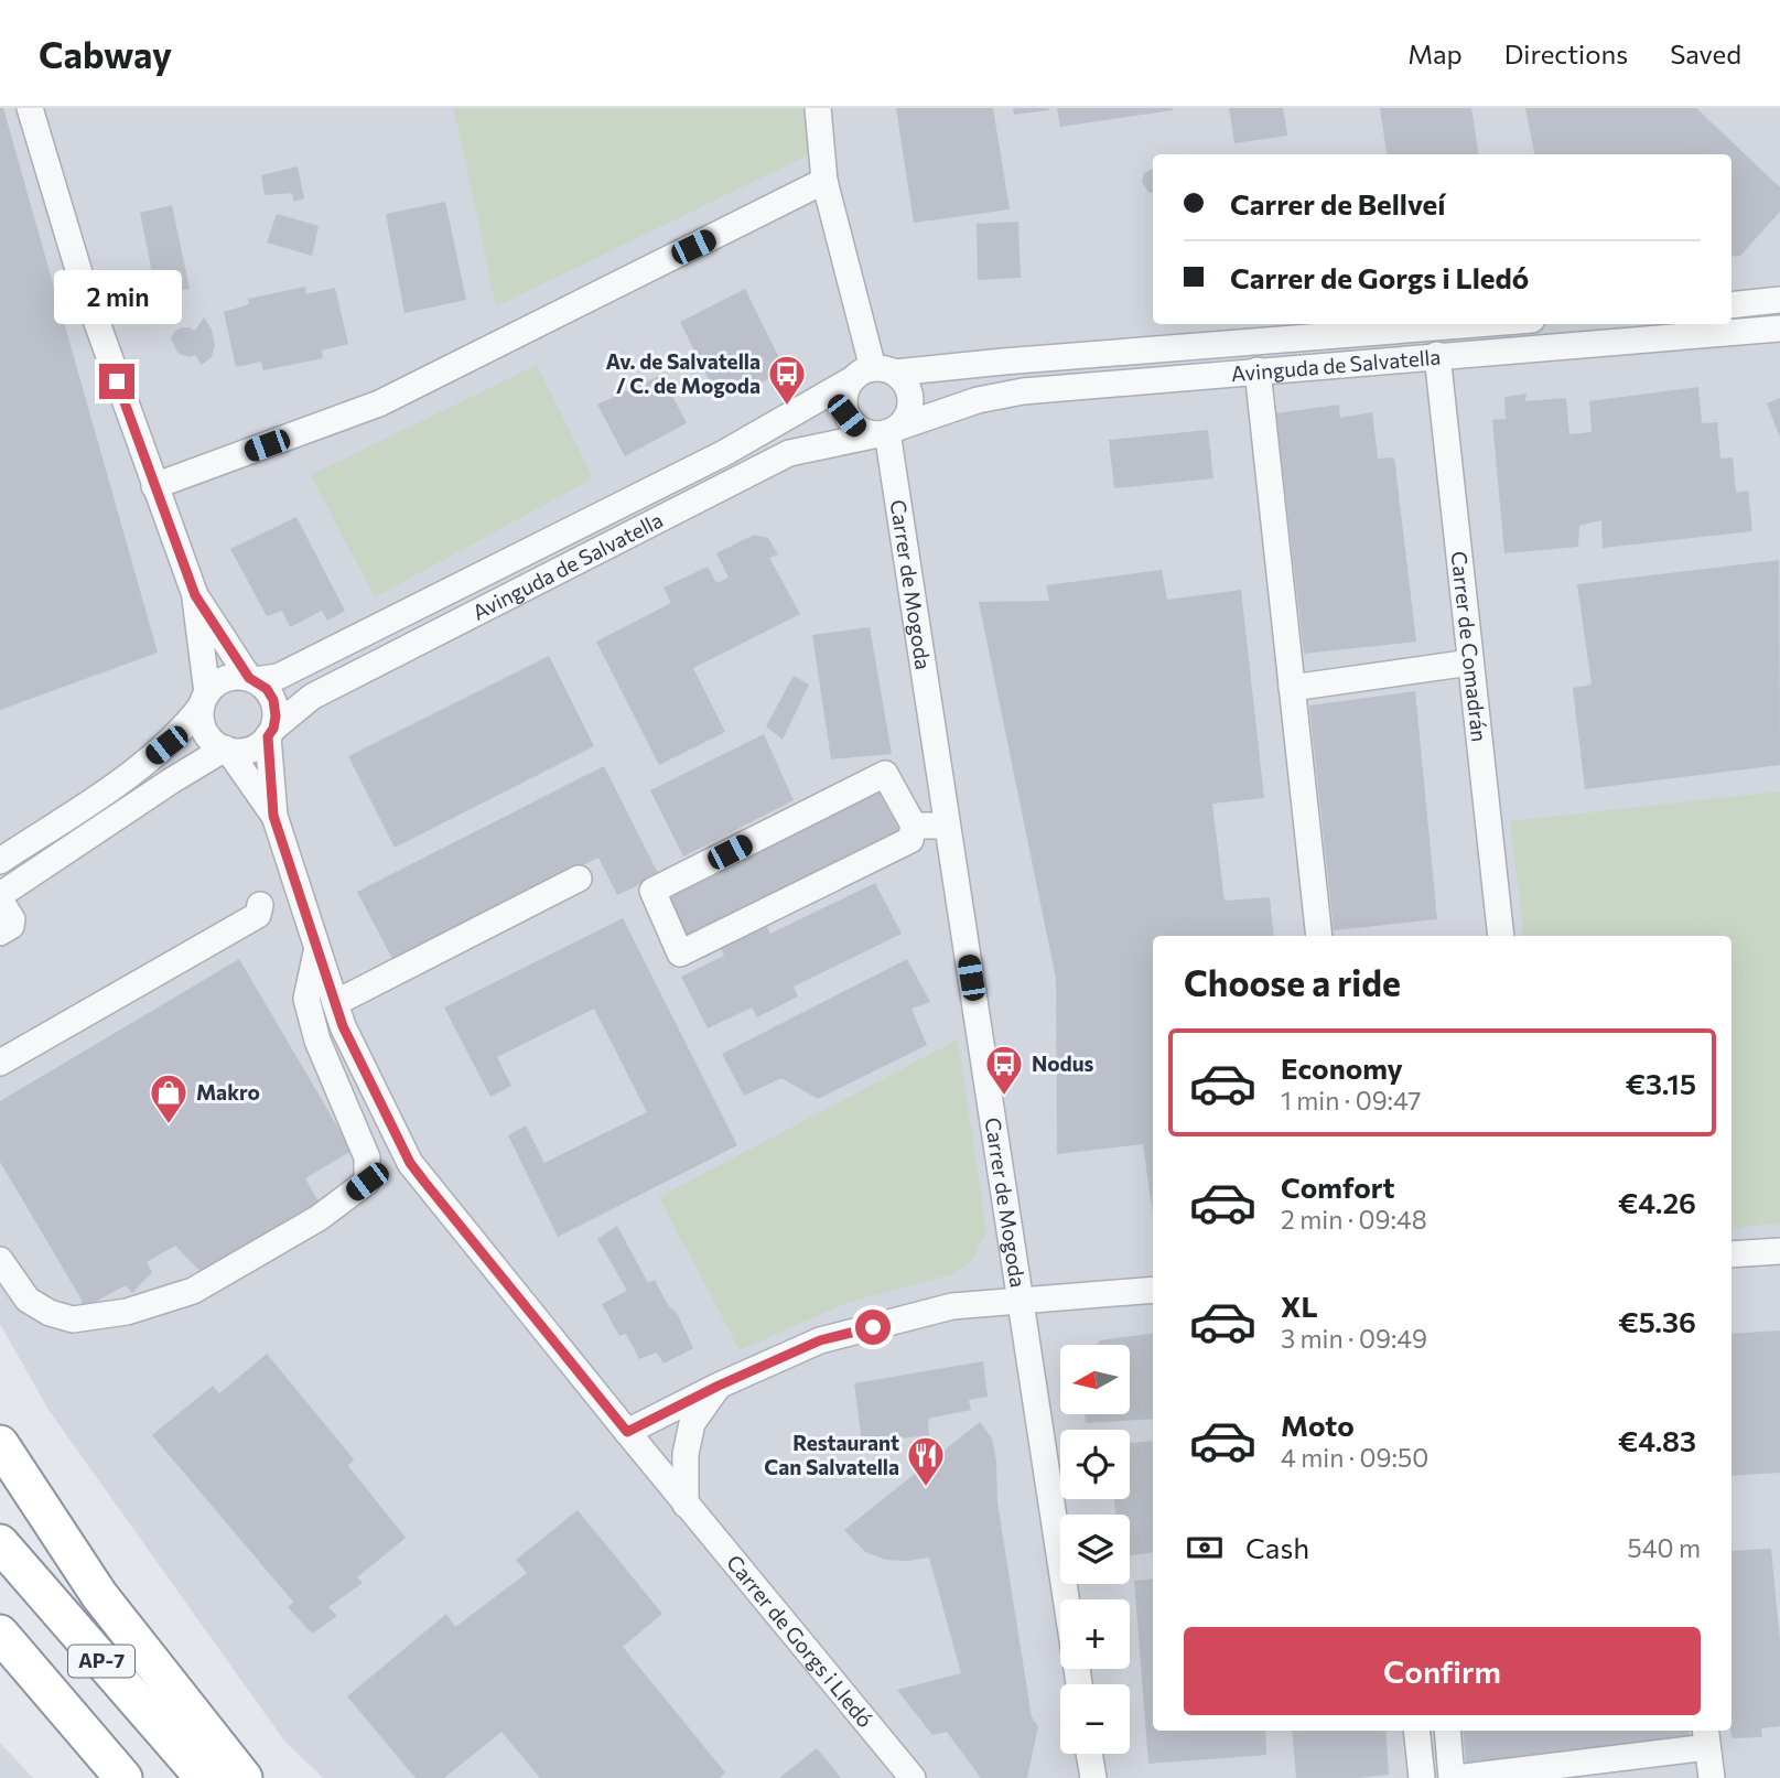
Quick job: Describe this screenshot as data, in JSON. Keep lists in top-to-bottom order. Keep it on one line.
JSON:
{"streets":{"highway":["AP-7"],"street":["Avinguda de Salvatella","Carrer de Mogoda","Carrer de Comadrán","Carrer de Gorgs i Lledó"]},"crossings":[["Avinguda de Salvatella","Carrer de Mogoda"],["Avinguda de Salvatella","Carrer de Comadrán"],["Avinguda de Salvatella","Carrer de Gorgs i Lledó"]],"places":{"bus stop":["Av. de Salvatella / C. de Mogoda","Nodus"],"shop":["Makro"],"restaurant":["Restaurant Can Salvatella"]},"north":"left","page":{"header":"Cabway","nav":["Map","Directions","Saved"],"banner":["Carrer de Bellveí","Carrer de Gorgs i Lledó"],"bubble":"2 min","heading":"Choose a ride","list":[{"name":"Economy","note":"1 min · 09:47","value":"€3.15"},{"name":"Comfort","note":"2 min · 09:48","value":"€4.26"},{"name":"XL","note":"3 min · 09:49","value":"€5.36"},{"name":"Moto","note":"4 min · 09:50","value":"€4.83"}],"map_buttons":["+","−"],"pay":["Cash","540 m"],"buttons":"Confirm"}}
